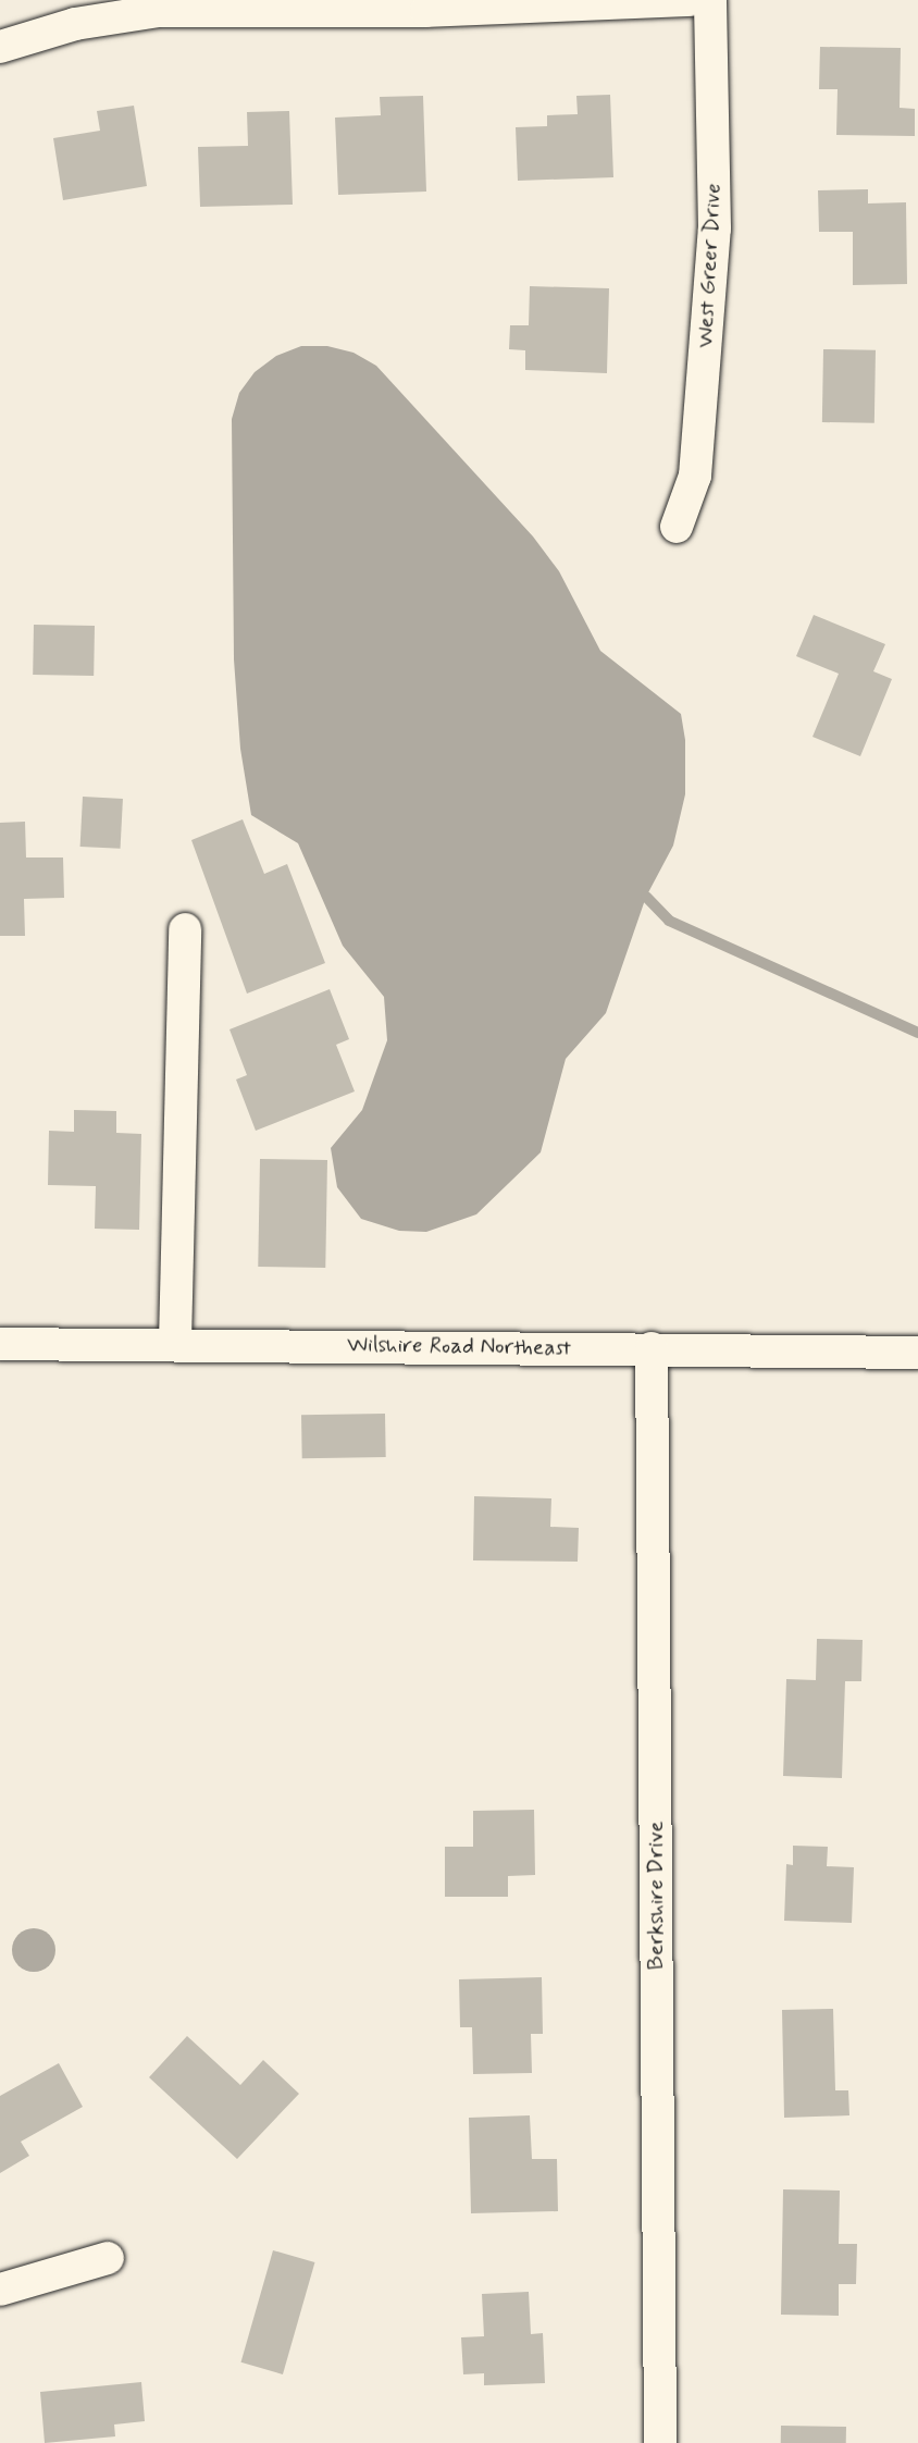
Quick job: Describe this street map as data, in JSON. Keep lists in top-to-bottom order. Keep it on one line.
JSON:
{"streets":{"street":["West Greer Drive","Wilshire Road Northeast","Berkshire Drive"]},"crossings":[["Wilshire Road Northeast","Berkshire Drive"]]}
